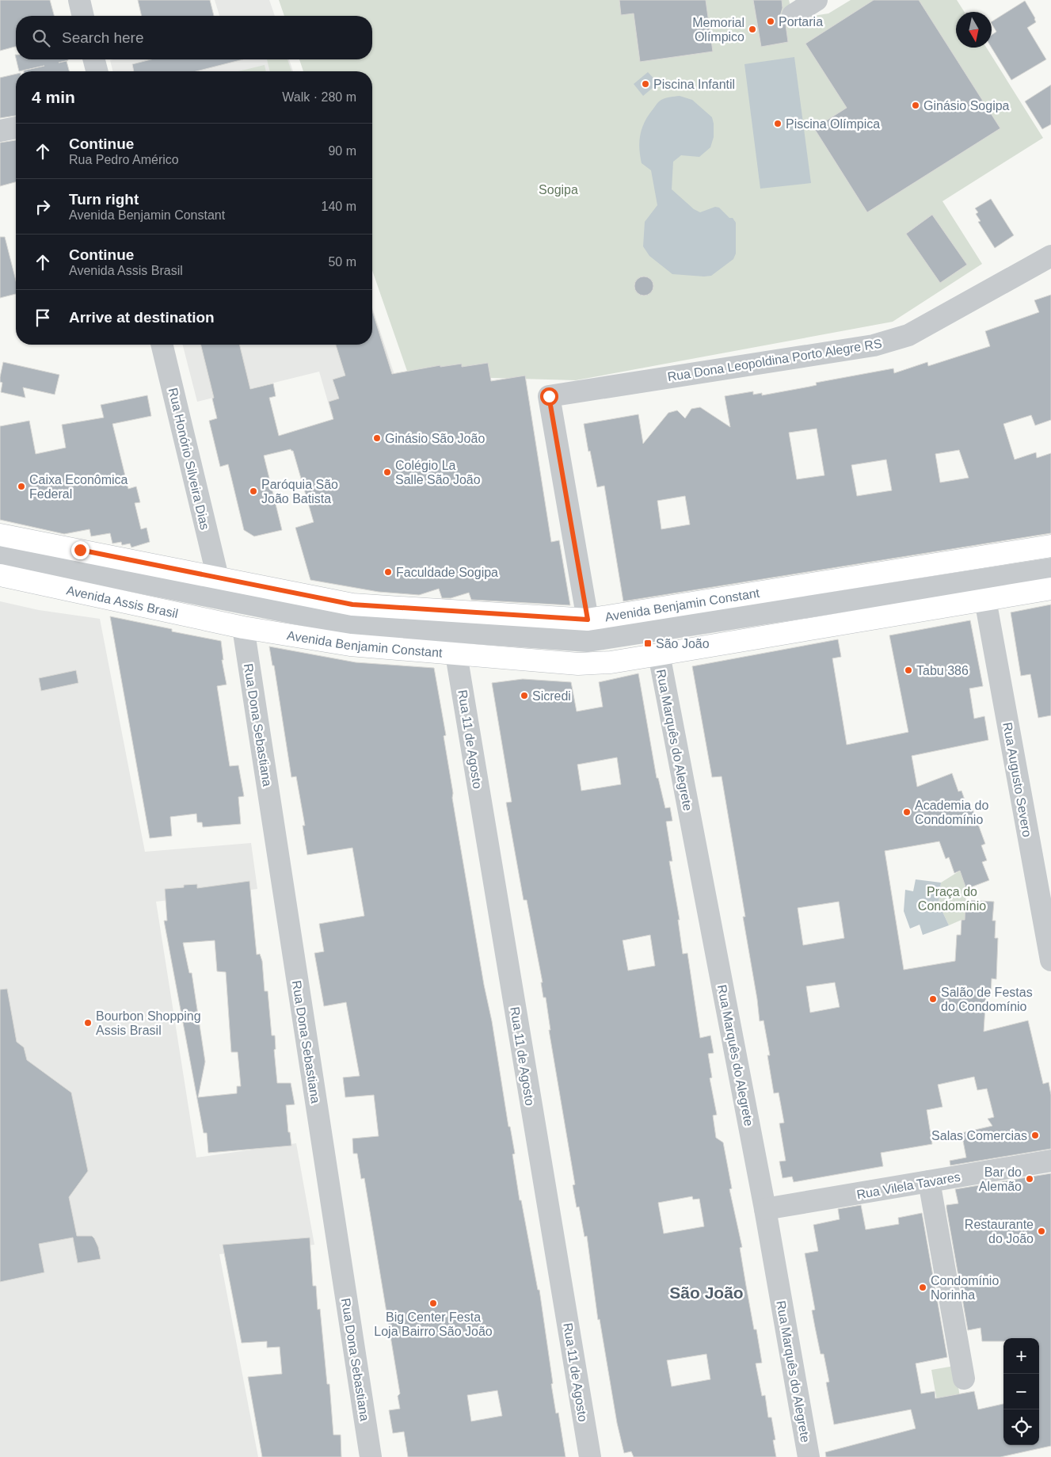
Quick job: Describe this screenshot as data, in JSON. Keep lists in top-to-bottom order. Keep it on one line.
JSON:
{"streets":{"main road":["Avenida Assis Brasil","Avenida Benjamin Constant"],"street":["Rua Dona Leopoldina Porto Alegre RS","Rua Honório Silveira Dias","Rua Dona Sebastiana","Rua 11 de Agosto","Rua Marquês do Alegrete","Rua Augusto Severo","Rua Vilela Tavares"]},"crossings":[["Rua Dona Leopoldina Porto Alegre RS","Avenida Benjamin Constant"],["Rua Honório Silveira Dias","Avenida Benjamin Constant"],["Avenida Assis Brasil","Avenida Benjamin Constant"],["Avenida Assis Brasil","Rua Dona Sebastiana"],["Avenida Benjamin Constant","Rua Dona Sebastiana"],["Avenida Benjamin Constant","Rua 11 de Agosto"],["Avenida Benjamin Constant","Rua Marquês do Alegrete"],["Avenida Benjamin Constant","Rua Augusto Severo"],["Rua Marquês do Alegrete","Rua Vilela Tavares"]],"districts":["São João"],"parks":["Sogipa","Praça do Condomínio"],"places":{"other":["Portaria","Memorial Olímpico","Piscina Infantil","Ginásio Sogipa","Piscina Olímpica","Ginásio São João","Colégio La Salle São João","Caixa Econômica Federal","Paróquia São João Batista","Faculdade Sogipa","Tabu 386","Sicredi","Academia do Condomínio","Salão de Festas do Condomínio","Bourbon Shopping Assis Brasil","Salas Comercias","Bar do Alemão","Restaurante do João","Condomínio Norinha","Big Center Festa Loja Bairro São João"],"transit":["São João"]},"north":"bottom","page":{"search":"Search here","heading":["4 min","Walk · 280 m"],"list":[["Continue","Rua Pedro Américo","90 m"],["Turn right","Avenida Benjamin Constant","140 m"],["Continue","Avenida Assis Brasil","50 m"],"Arrive at destination"],"map_buttons":["+","−"]}}
